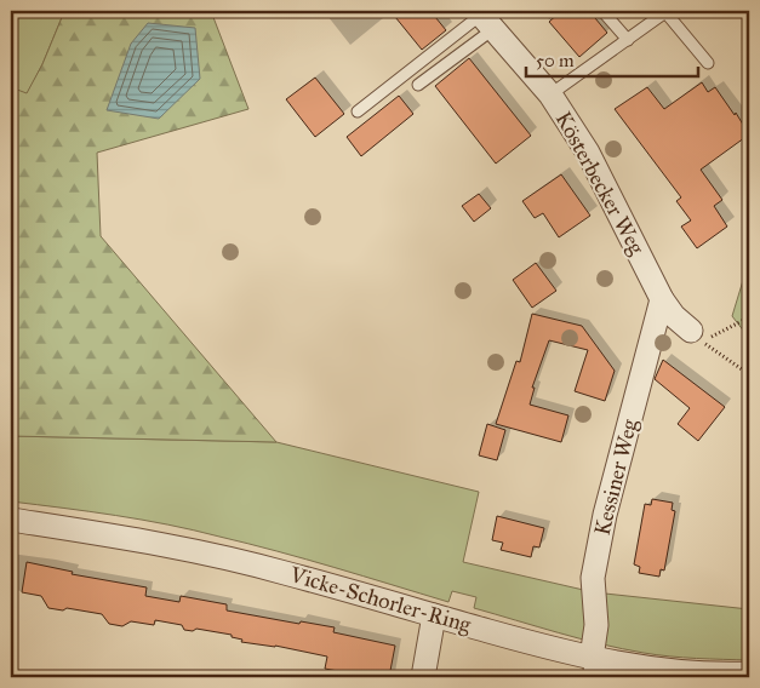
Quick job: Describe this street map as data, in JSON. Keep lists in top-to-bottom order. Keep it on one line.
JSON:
{"streets":{"street":["Kösterbecker Weg","Kessiner Weg","Vicke-Schorler-Ring"]},"crossings":[["Kösterbecker Weg","Kessiner Weg"],["Kessiner Weg","Vicke-Schorler-Ring"]],"scale_bar":"50 m"}
